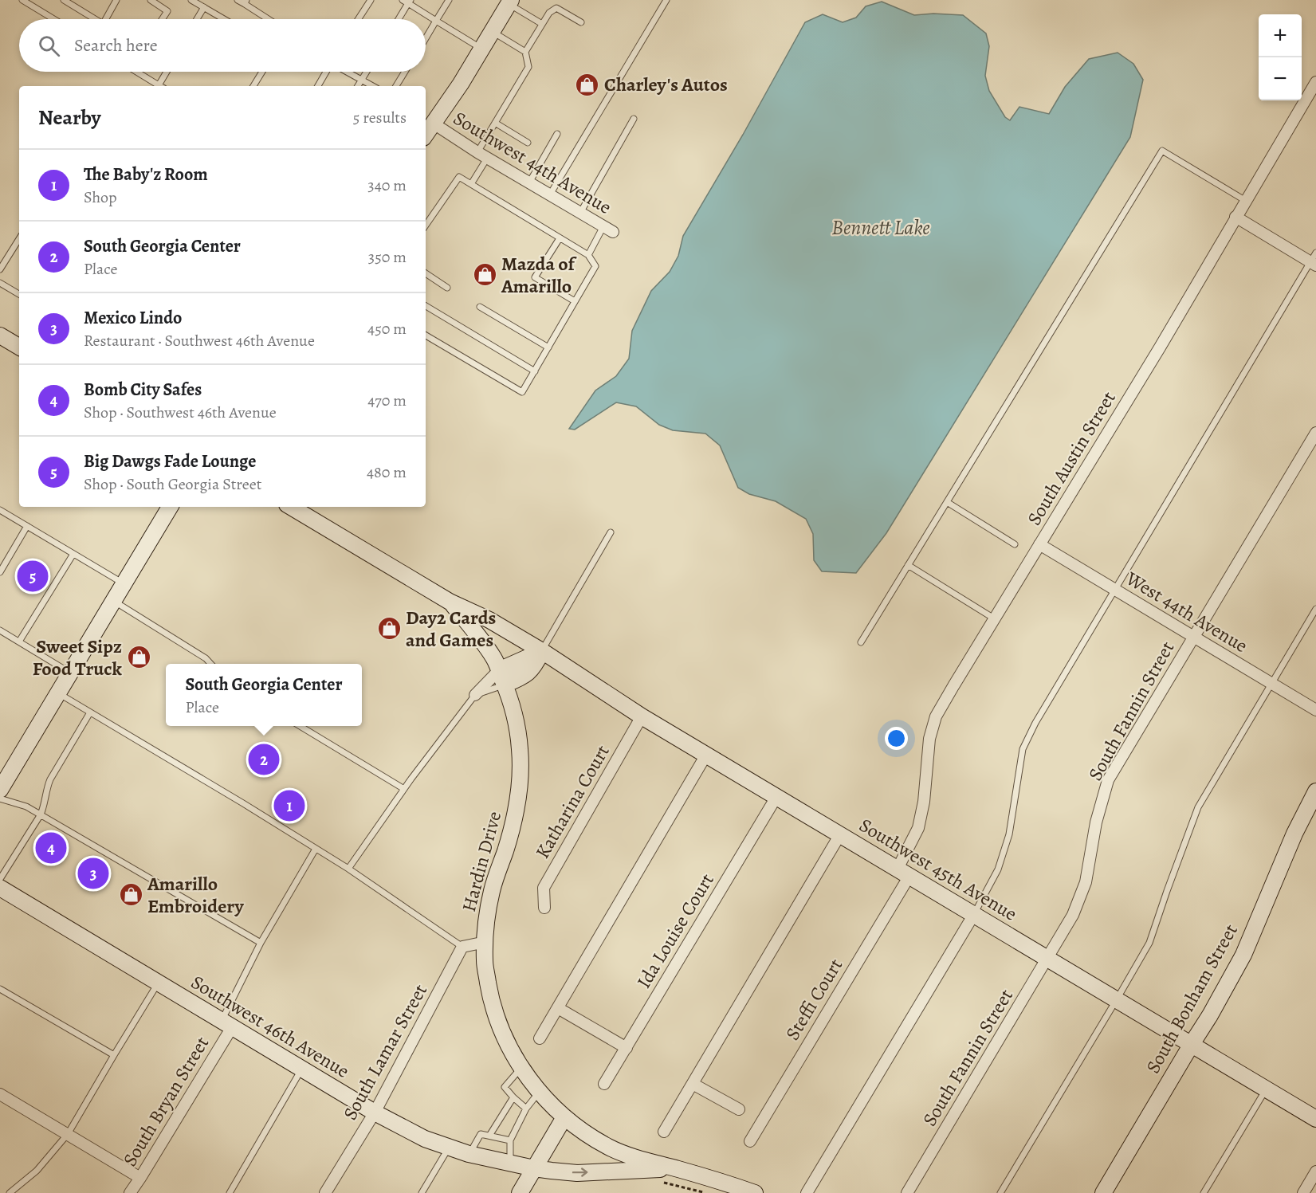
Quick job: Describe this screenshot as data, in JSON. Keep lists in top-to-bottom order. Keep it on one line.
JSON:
{"streets":{"street":["Southwest 44th Avenue","South Austin Street","West 44th Avenue","South Fannin Street","Katharina Court","Hardin Drive","Southwest 45th Avenue","Ida Louise Court","South Bonham Street","Steffi Court","Southwest 46th Avenue","South Lamar Street","South Bryan Street"]},"crossings":[["South Austin Street","West 44th Avenue"],["South Austin Street","Southwest 45th Avenue"],["South Austin Street","Steffi Court"],["West 44th Avenue","South Fannin Street"],["South Fannin Street","Southwest 45th Avenue"],["Katharina Court","Southwest 45th Avenue"],["Hardin Drive","Southwest 45th Avenue"],["Hardin Drive","Southwest 46th Avenue"],["Southwest 45th Avenue","Ida Louise Court"],["Southwest 45th Avenue","South Bonham Street"],["Southwest 45th Avenue","Steffi Court"],["Southwest 46th Avenue","South Lamar Street"],["Southwest 46th Avenue","South Bryan Street"]],"water":["Bennett Lake"],"places":{"shop":["Charley's Autos","Mazda of Amarillo","Day2 Cards and Games","Sweet Sipz Food Truck","Amarillo Embroidery"]},"page":{"map_buttons":["+","−"],"search":"Search here","heading":["Nearby","5 results"],"list":[{"mark":"1","name":"The Baby'z Room","note":"Shop","value":"340 m"},{"mark":"2","name":"South Georgia Center","note":"Place","value":"350 m"},{"mark":"3","name":"Mexico Lindo","note":"Restaurant · Southwest 46th Avenue","value":"450 m"},{"mark":"4","name":"Bomb City Safes","note":"Shop · Southwest 46th Avenue","value":"470 m"},{"mark":"5","name":"Big Dawgs Fade Lounge","note":"Shop · South Georgia Street","value":"480 m"}],"pins":["5","2","1","4","3"],"popup":["South Georgia Center","Place"]}}
